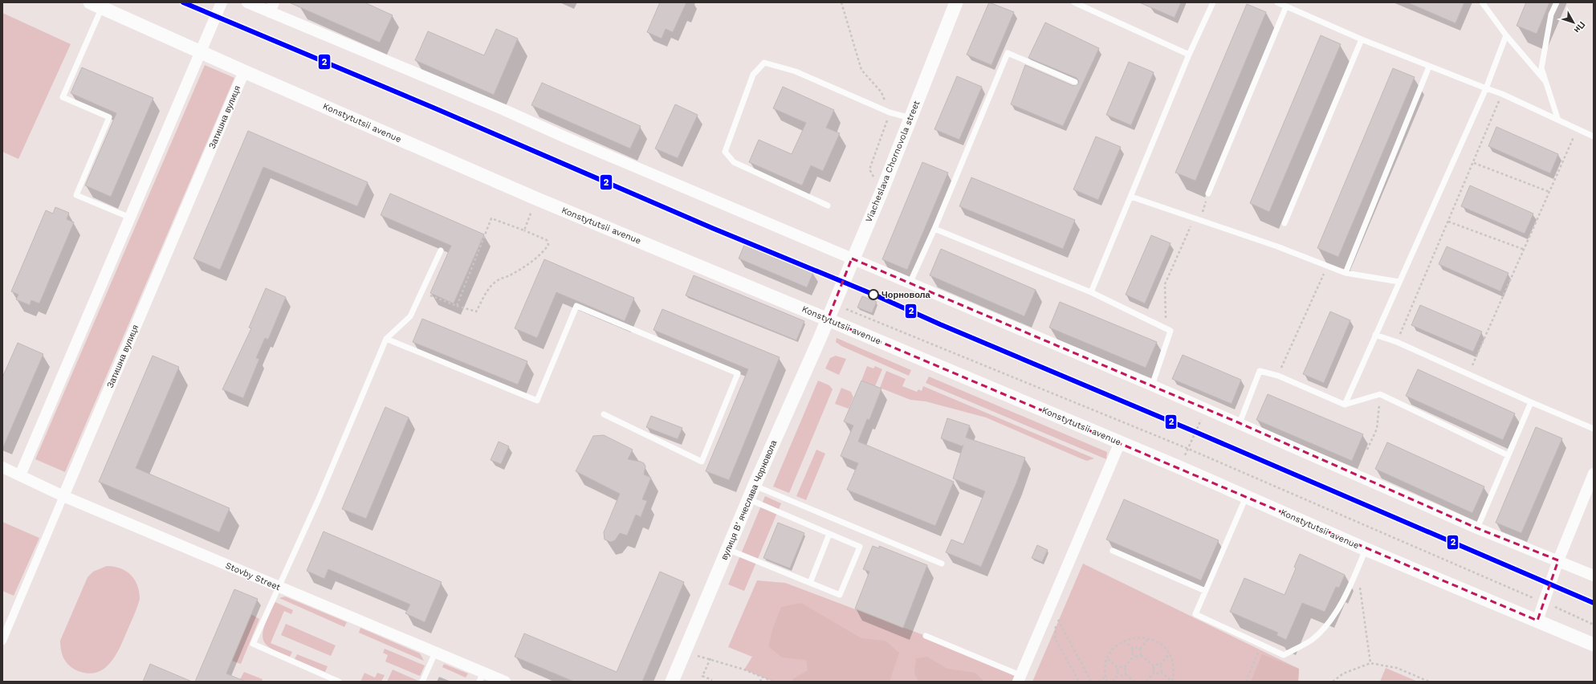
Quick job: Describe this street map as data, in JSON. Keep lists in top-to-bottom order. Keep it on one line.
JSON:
{"streets":{"street":["Затишна вулиця","Konstytutsii avenue","Viacheslava Chornovola street","вулиця Вʼячеслава Чорновола","Stovby Street"]},"crossings":[["Затишна вулиця","Konstytutsii avenue"],["Затишна вулиця","Stovby Street"],["Konstytutsii avenue","Viacheslava Chornovola street"],["Konstytutsii avenue","вулиця Вʼячеслава Чорновола"],["Viacheslava Chornovola street","вулиця Вʼячеслава Чорновола"]],"places":["Чорновола"],"lines":["transit line 2"],"north":"bottom right"}
